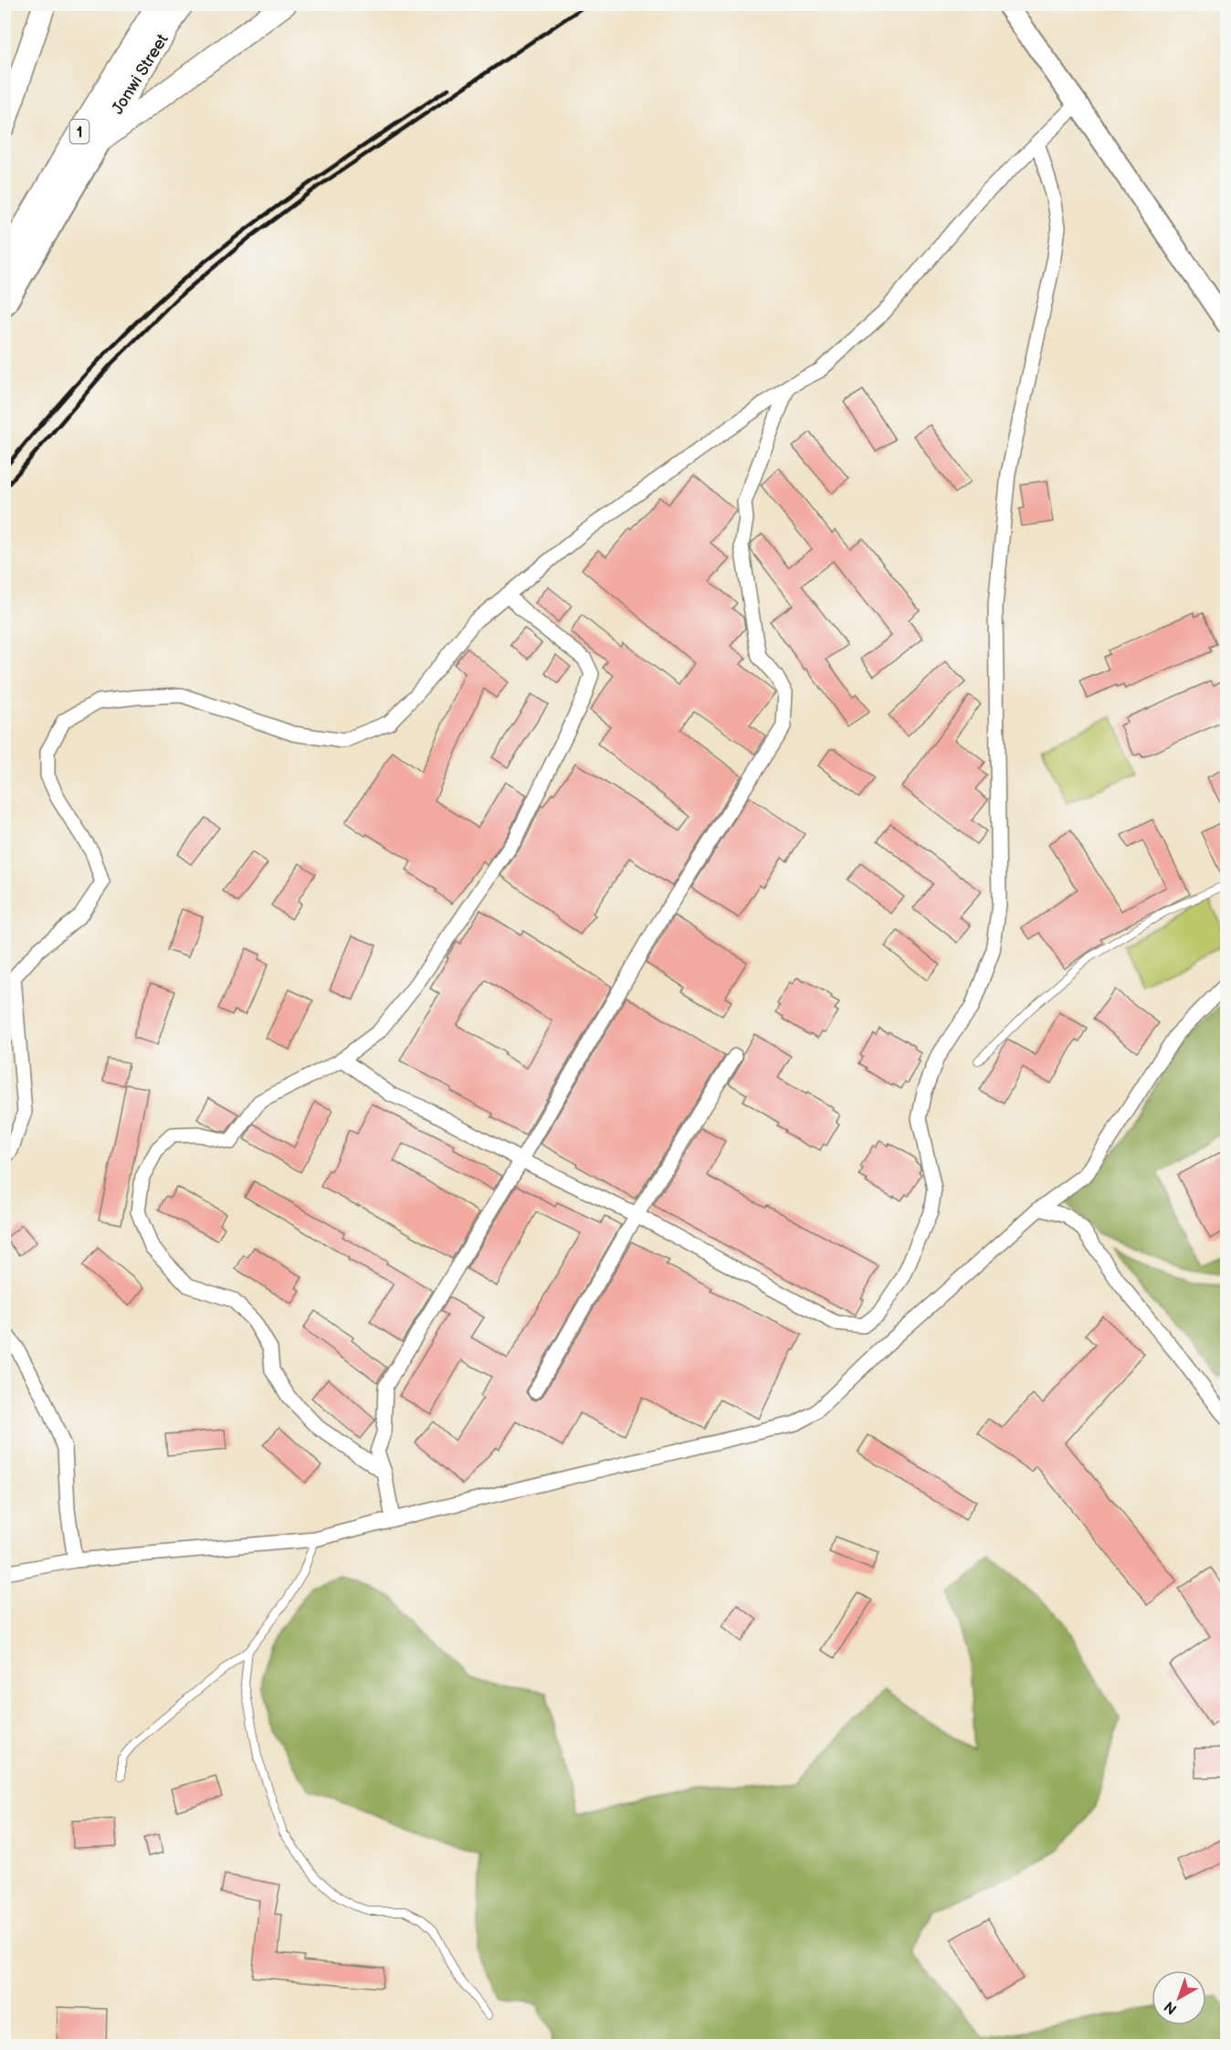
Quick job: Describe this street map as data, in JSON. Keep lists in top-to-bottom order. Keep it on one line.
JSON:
{"streets":{"highway":["1"],"main road":["Jonwi Street"]},"crossings":[["Jonwi Street","1"]],"north":"bottom left"}
